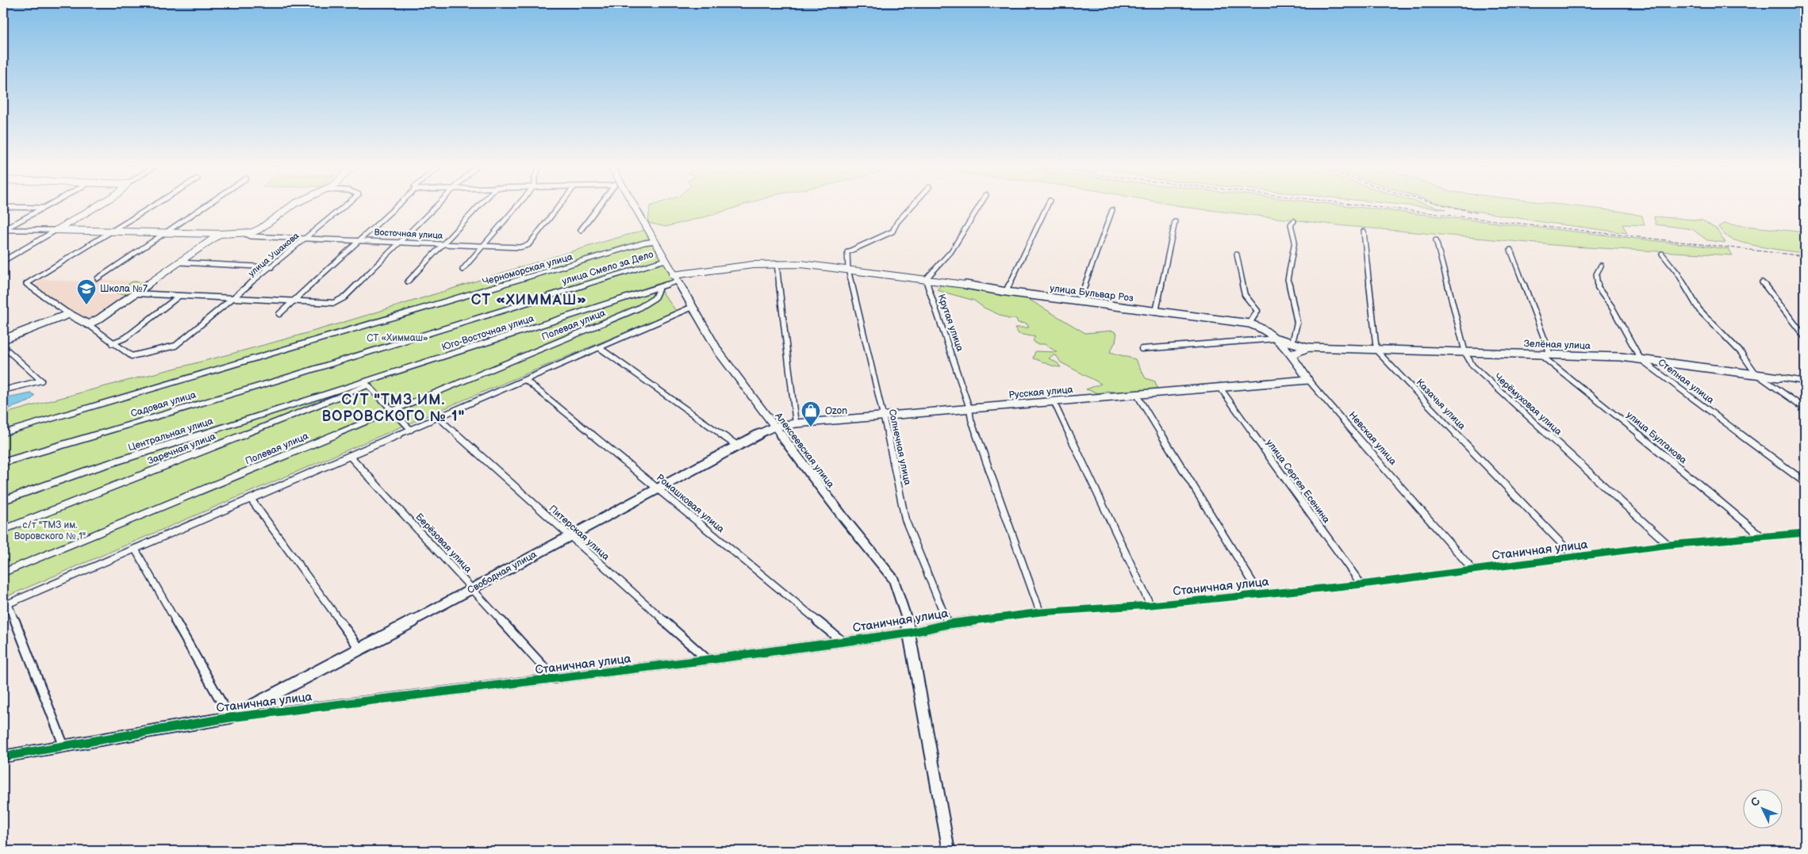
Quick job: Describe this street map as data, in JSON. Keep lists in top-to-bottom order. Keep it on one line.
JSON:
{"streets":{"street":["Восточная улица","улица Ушакова","улица Смело за Дело","Черноморская улица","улица Бульвар Роз","Крутая улица","Полевая улица","Юго-Восточная улица","Зелёная улица","Степная улица","Русская улица","Садовая улица","Казачья улица","Черёмуховая улица","Центральная улица","улица Булгакова","Невская улица","Солнечная улица","Заречная улица","Алексеевская улица","улица Сергея Есенина","Ромашковая улица","Питерская улица","Берёзовая улица","Станичная улица","Свободная улица"]},"crossings":[["Восточная улица","улица Ушакова"],["улица Смело за Дело","Садовая улица"],["улица Смело за Дело","Алексеевская улица"],["Черноморская улица","Алексеевская улица"],["улица Бульвар Роз","Крутая улица"],["улица Бульвар Роз","Невская улица"],["Крутая улица","Русская улица"],["Крутая улица","Станичная улица"],["Полевая улица","Юго-Восточная улица"],["Юго-Восточная улица","Центральная улица"],["Юго-Восточная улица","Заречная улица"],["Юго-Восточная улица","Алексеевская улица"],["Зелёная улица","Степная улица"],["Зелёная улица","Казачья улица"],["Зелёная улица","Черёмуховая улица"],["Зелёная улица","улица Булгакова"],["Зелёная улица","Невская улица"],["Русская улица","Невская улица"],["Русская улица","Солнечная улица"],["Русская улица","Алексеевская улица"],["Русская улица","улица Сергея Есенина"],["Русская улица","Свободная улица"],["Казачья улица","Станичная улица"],["Черёмуховая улица","Станичная улица"],["улица Булгакова","Станичная улица"],["Невская улица","Станичная улица"],["Солнечная улица","Станичная улица"],["Алексеевская улица","Станичная улица"],["Алексеевская улица","Свободная улица"],["улица Сергея Есенина","Станичная улица"],["Ромашковая улица","Станичная улица"],["Ромашковая улица","Свободная улица"],["Питерская улица","Станичная улица"],["Питерская улица","Свободная улица"],["Берёзовая улица","Станичная улица"],["Берёзовая улица","Свободная улица"],["Станичная улица","Свободная улица"]],"districts":["СТ «ХИММАШ»","С/Т \"ТМЗ ИМ. ВОРОВСКОГО № 1\""],"parks":["СТ «Химмаш»","с/т \"ТМЗ им. Воровского № 1\""],"places":{"school or university":["Школа №7"],"shop":["Ozon"]},"north":"top left"}
